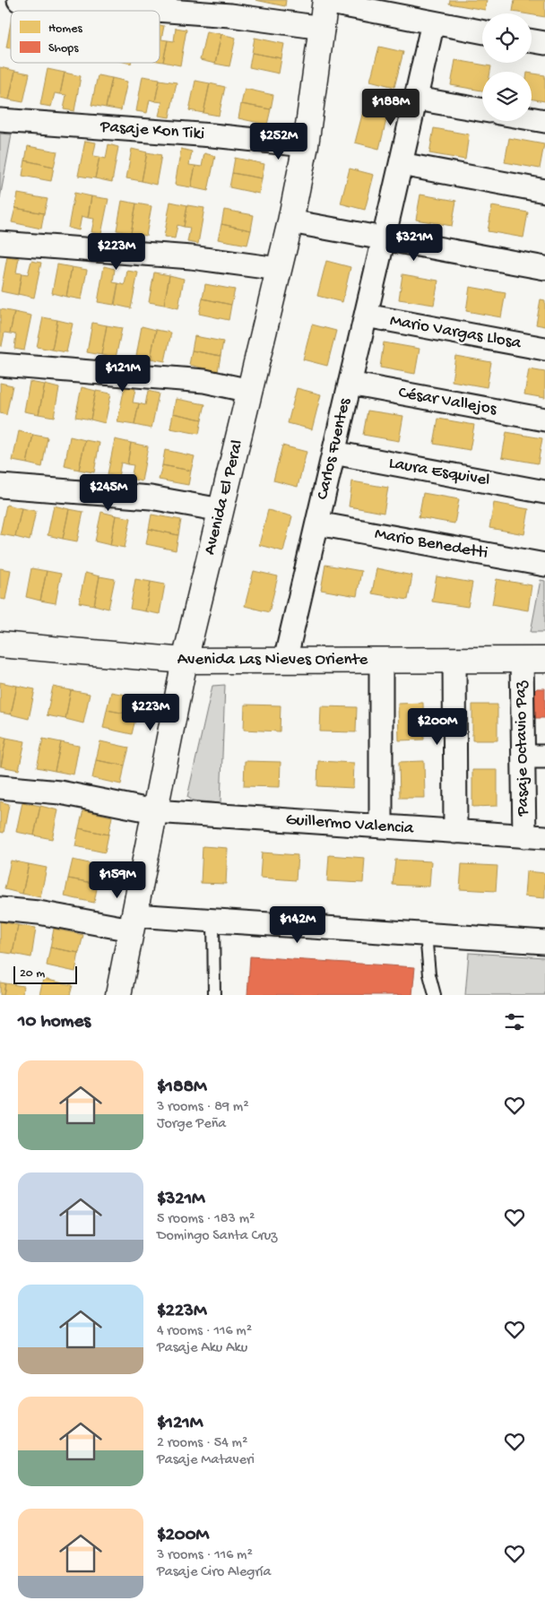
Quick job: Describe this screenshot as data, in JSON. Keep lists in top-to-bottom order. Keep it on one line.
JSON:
{"streets":{"street":["Pasaje Kon Tiki","Mario Vargas Llosa","César Vallejos","Carlos Fuentes","Laura Esquivel","Avenida El Peral","Mario Benedetti","Avenida Las Nieves Oriente","Pasaje Octavio Paz","Guillermo Valencia"]},"crossings":[["Pasaje Kon Tiki","Avenida El Peral"],["Mario Vargas Llosa","Carlos Fuentes"],["César Vallejos","Carlos Fuentes"],["Carlos Fuentes","Laura Esquivel"],["Carlos Fuentes","Mario Benedetti"],["Carlos Fuentes","Avenida Las Nieves Oriente"],["Avenida El Peral","Avenida Las Nieves Oriente"],["Avenida El Peral","Guillermo Valencia"],["Avenida Las Nieves Oriente","Pasaje Octavio Paz"],["Pasaje Octavio Paz","Guillermo Valencia"]],"legend":["Homes","Shops"],"scale_bar":"20 m","page":{"price":["$188M","$252M","$321M","$223M","$121M","$245M","$223M","$200M","$159M","$142M"],"scale":"20 m","heading":"10 homes","list":[{"name":"$188M","note":"3 rooms · 89 m² · Jorge Peña"},{"name":"$321M","note":"5 rooms · 183 m² · Domingo Santa Cruz"},{"name":"$223M","note":"4 rooms · 116 m² · Pasaje Aku Aku"},{"name":"$121M","note":"2 rooms · 54 m² · Pasaje Mataveri"},{"name":"$200M","note":"3 rooms · 116 m² · Pasaje Ciro Alegría"}]}}
